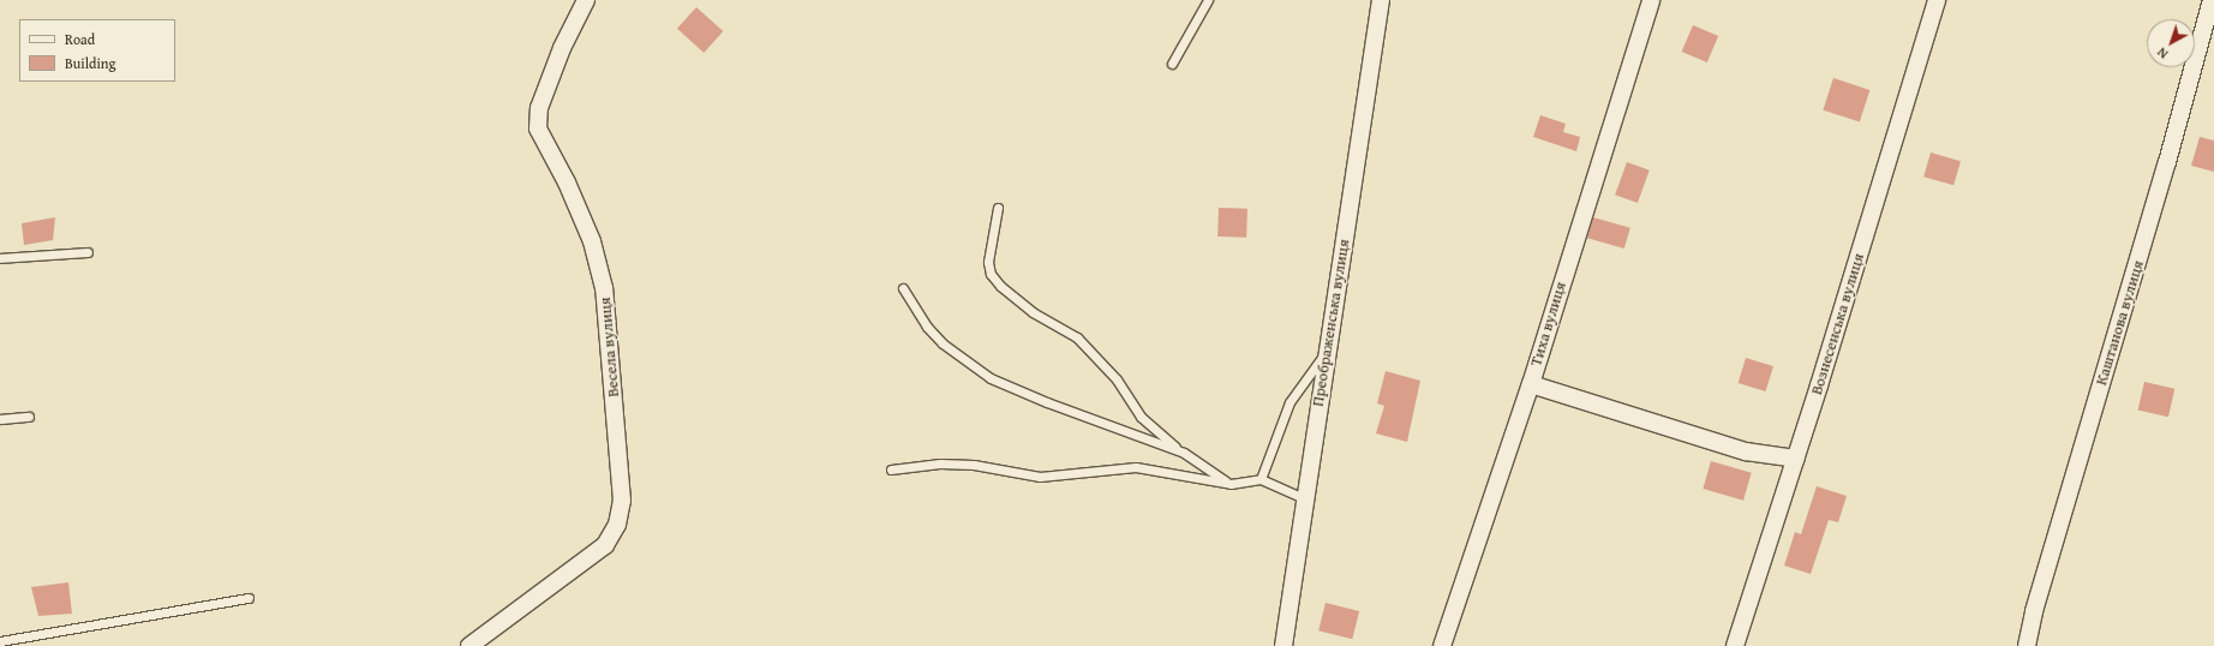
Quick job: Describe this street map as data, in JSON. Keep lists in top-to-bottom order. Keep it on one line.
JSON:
{"streets":{"street":["Преображенська вулиця","Каштанова вулиця","Тиха вулиця","Вознесенська вулиця","Весела вулиця"]},"legend":["Road","Building"],"north":"bottom left"}
